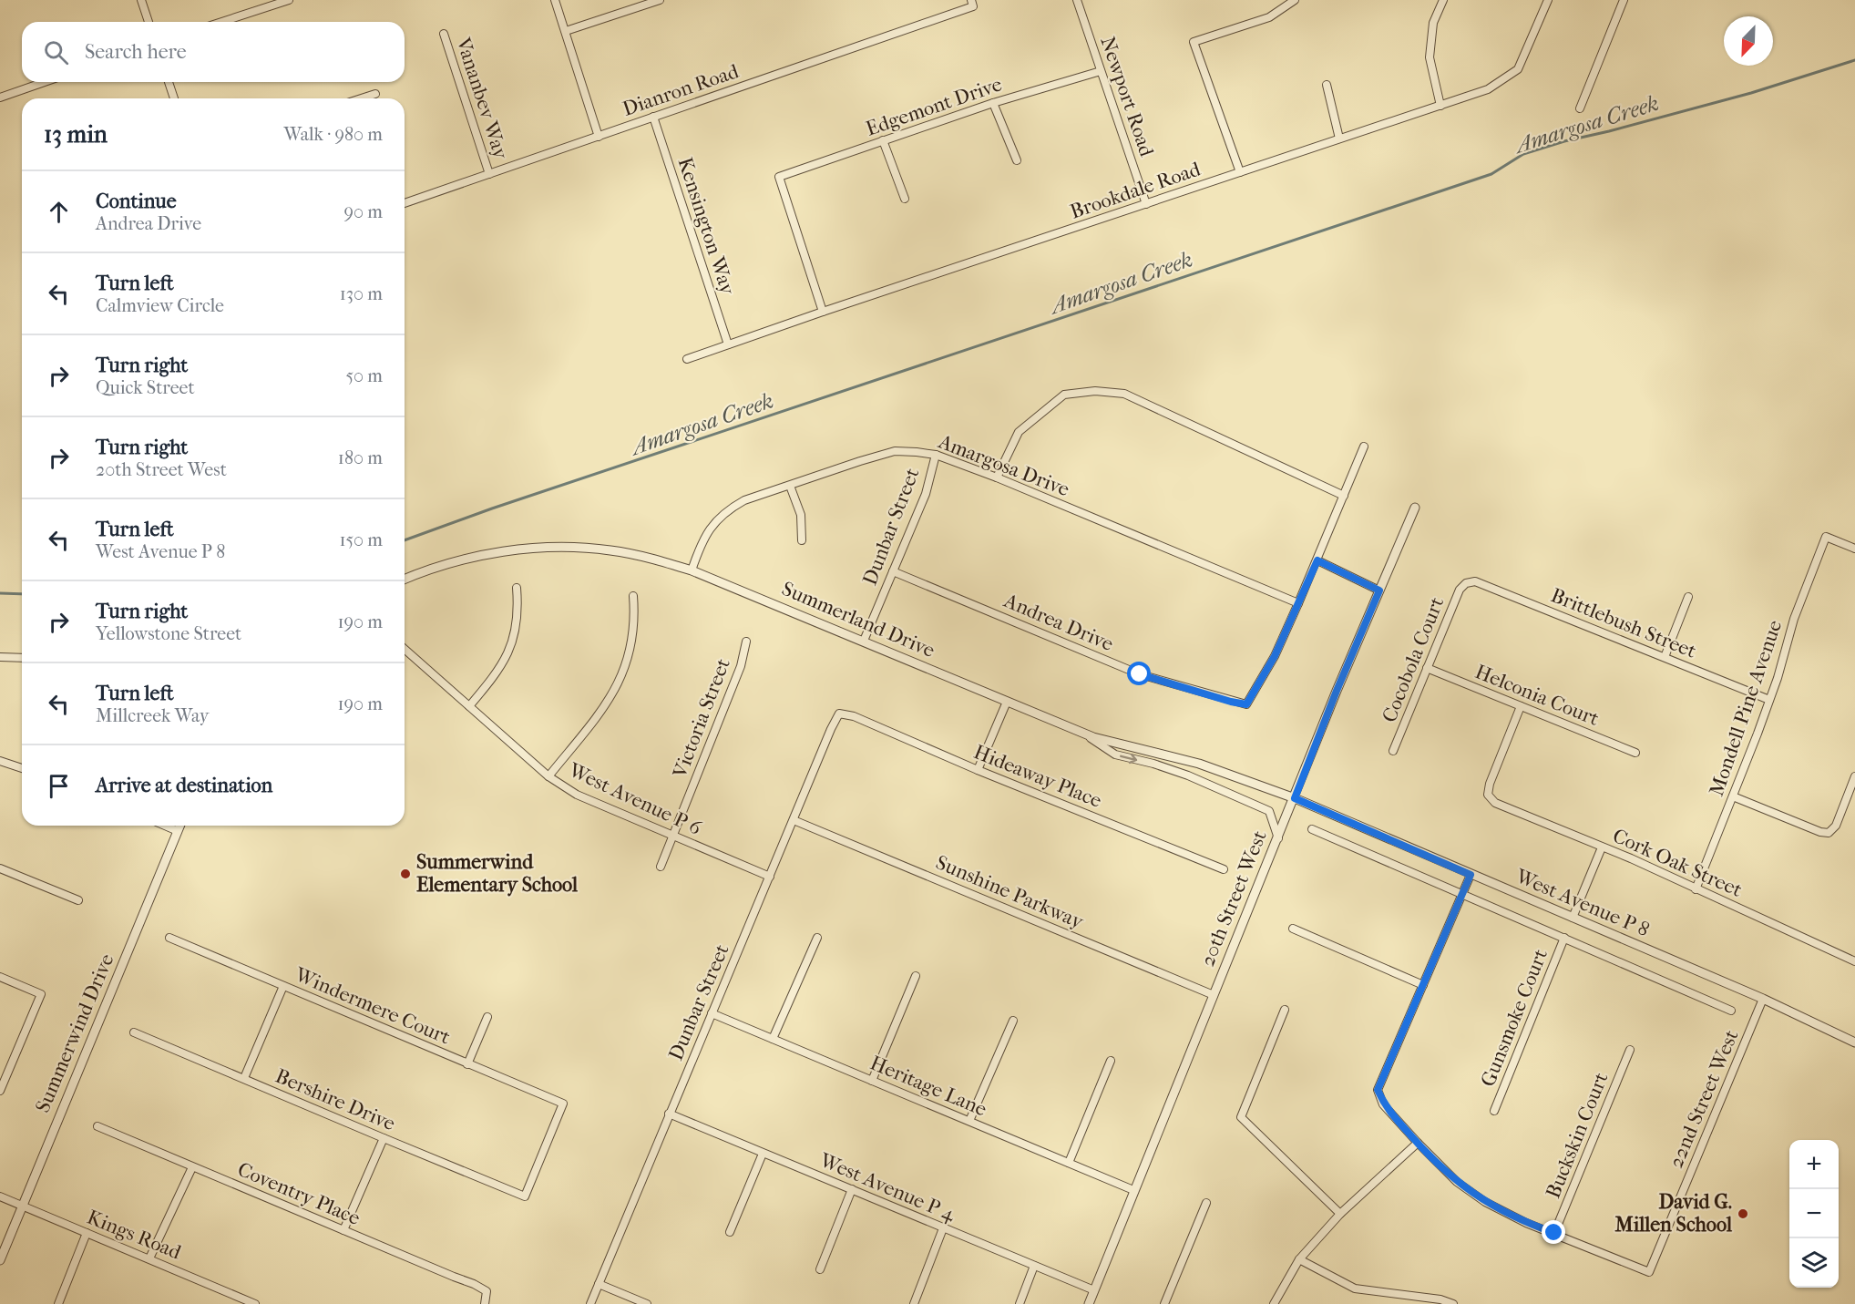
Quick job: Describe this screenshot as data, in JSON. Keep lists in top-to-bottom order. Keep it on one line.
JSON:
{"streets":{"street":["Dianron Road","Newport Road","Vananbev Way","Edgemont Drive","Brookdale Road","Kensington Way","Amargosa Drive","Dunbar Street","Summerland Drive","Andrea Drive","Brittlebush Street","Cocobola Court","Helconia Court","Mondell Pine Avenue","Victoria Street","Hideaway Place","West Avenue P 6","Cork Oak Street","Sunshine Parkway","20th Street West","West Avenue P 8","Windermere Court","Gunsmoke Court","Summerwind Drive","Heritage Lane","22nd Street West","Bershire Drive","Buckskin Court","West Avenue P 4","Coventry Place","Kings Road"]},"crossings":[["Dianron Road","Vananbev Way"],["Dianron Road","Kensington Way"],["Newport Road","Edgemont Drive"],["Newport Road","Brookdale Road"],["Edgemont Drive","Brookdale Road"],["Brookdale Road","Kensington Way"],["Amargosa Drive","Dunbar Street"],["Amargosa Drive","Summerland Drive"],["Amargosa Drive","Andrea Drive"],["Dunbar Street","Summerland Drive"],["Dunbar Street","Andrea Drive"],["Dunbar Street","Hideaway Place"],["Dunbar Street","West Avenue P 6"],["Dunbar Street","Sunshine Parkway"],["Dunbar Street","Heritage Lane"],["Dunbar Street","West Avenue P 4"],["Summerland Drive","20th Street West"],["Summerland Drive","West Avenue P 8"],["Brittlebush Street","Cocobola Court"],["Brittlebush Street","Mondell Pine Avenue"],["Cocobola Court","Helconia Court"],["Helconia Court","Cork Oak Street"],["Mondell Pine Avenue","Cork Oak Street"],["Victoria Street","West Avenue P 6"],["Sunshine Parkway","20th Street West"],["20th Street West","West Avenue P 8"],["20th Street West","Heritage Lane"],["20th Street West","West Avenue P 4"],["West Avenue P 8","Gunsmoke Court"],["West Avenue P 8","22nd Street West"],["Windermere Court","Bershire Drive"],["Summerwind Drive","Kings Road"],["22nd Street West","Buckskin Court"]],"water":["Amargosa Creek"],"places":["Summerwind Elementary School","David G. Millen School"],"north":"bottom left","page":{"search":"Search here","heading":["13 min","Walk · 980 m"],"list":[["Continue","Andrea Drive","90 m"],["Turn left","Calmview Circle","130 m"],["Turn right","Quick Street","50 m"],["Turn right","20th Street West","180 m"],["Turn left","West Avenue P 8","150 m"],["Turn right","Yellowstone Street","190 m"],["Turn left","Millcreek Way","190 m"],"Arrive at destination"],"map_buttons":["+","−"]}}
